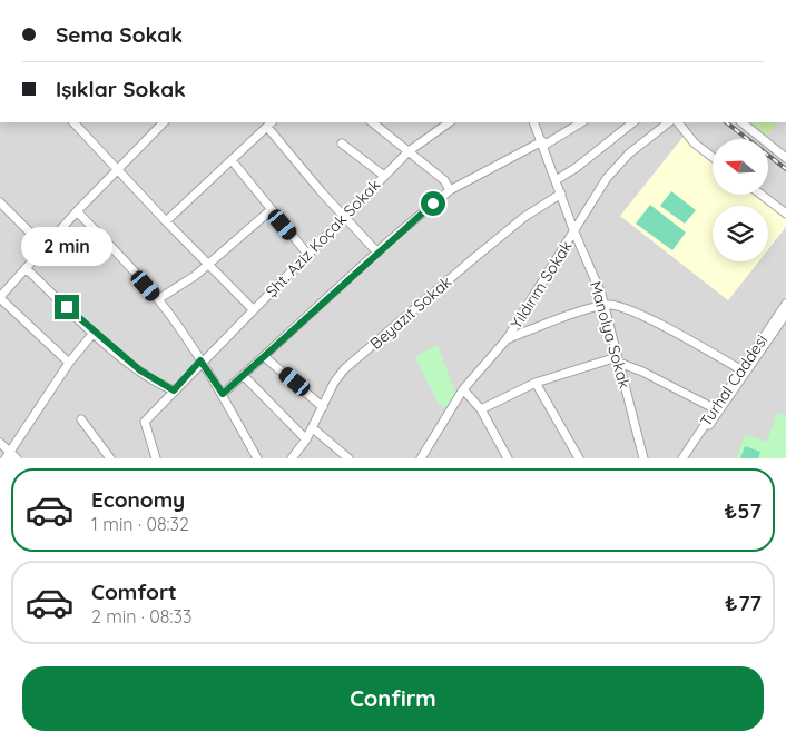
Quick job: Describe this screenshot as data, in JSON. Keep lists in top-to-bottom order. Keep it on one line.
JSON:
{"streets":{"street":["Şht. Aziz Koçak Sokak","Yıldırım Sokak","Beyazıt Sokak","Manolya Sokak","Turhal Caddesi"]},"crossings":[["Yıldırım Sokak","Manolya Sokak"],["Beyazıt Sokak","Manolya Sokak"]],"north":"left","page":{"banner":["Sema Sokak","Işıklar Sokak"],"bubble":"2 min","list":[{"name":"Economy","note":"1 min · 08:32","value":"₺57"},{"name":"Comfort","note":"2 min · 08:33","value":"₺77"}],"buttons":"Confirm"}}
